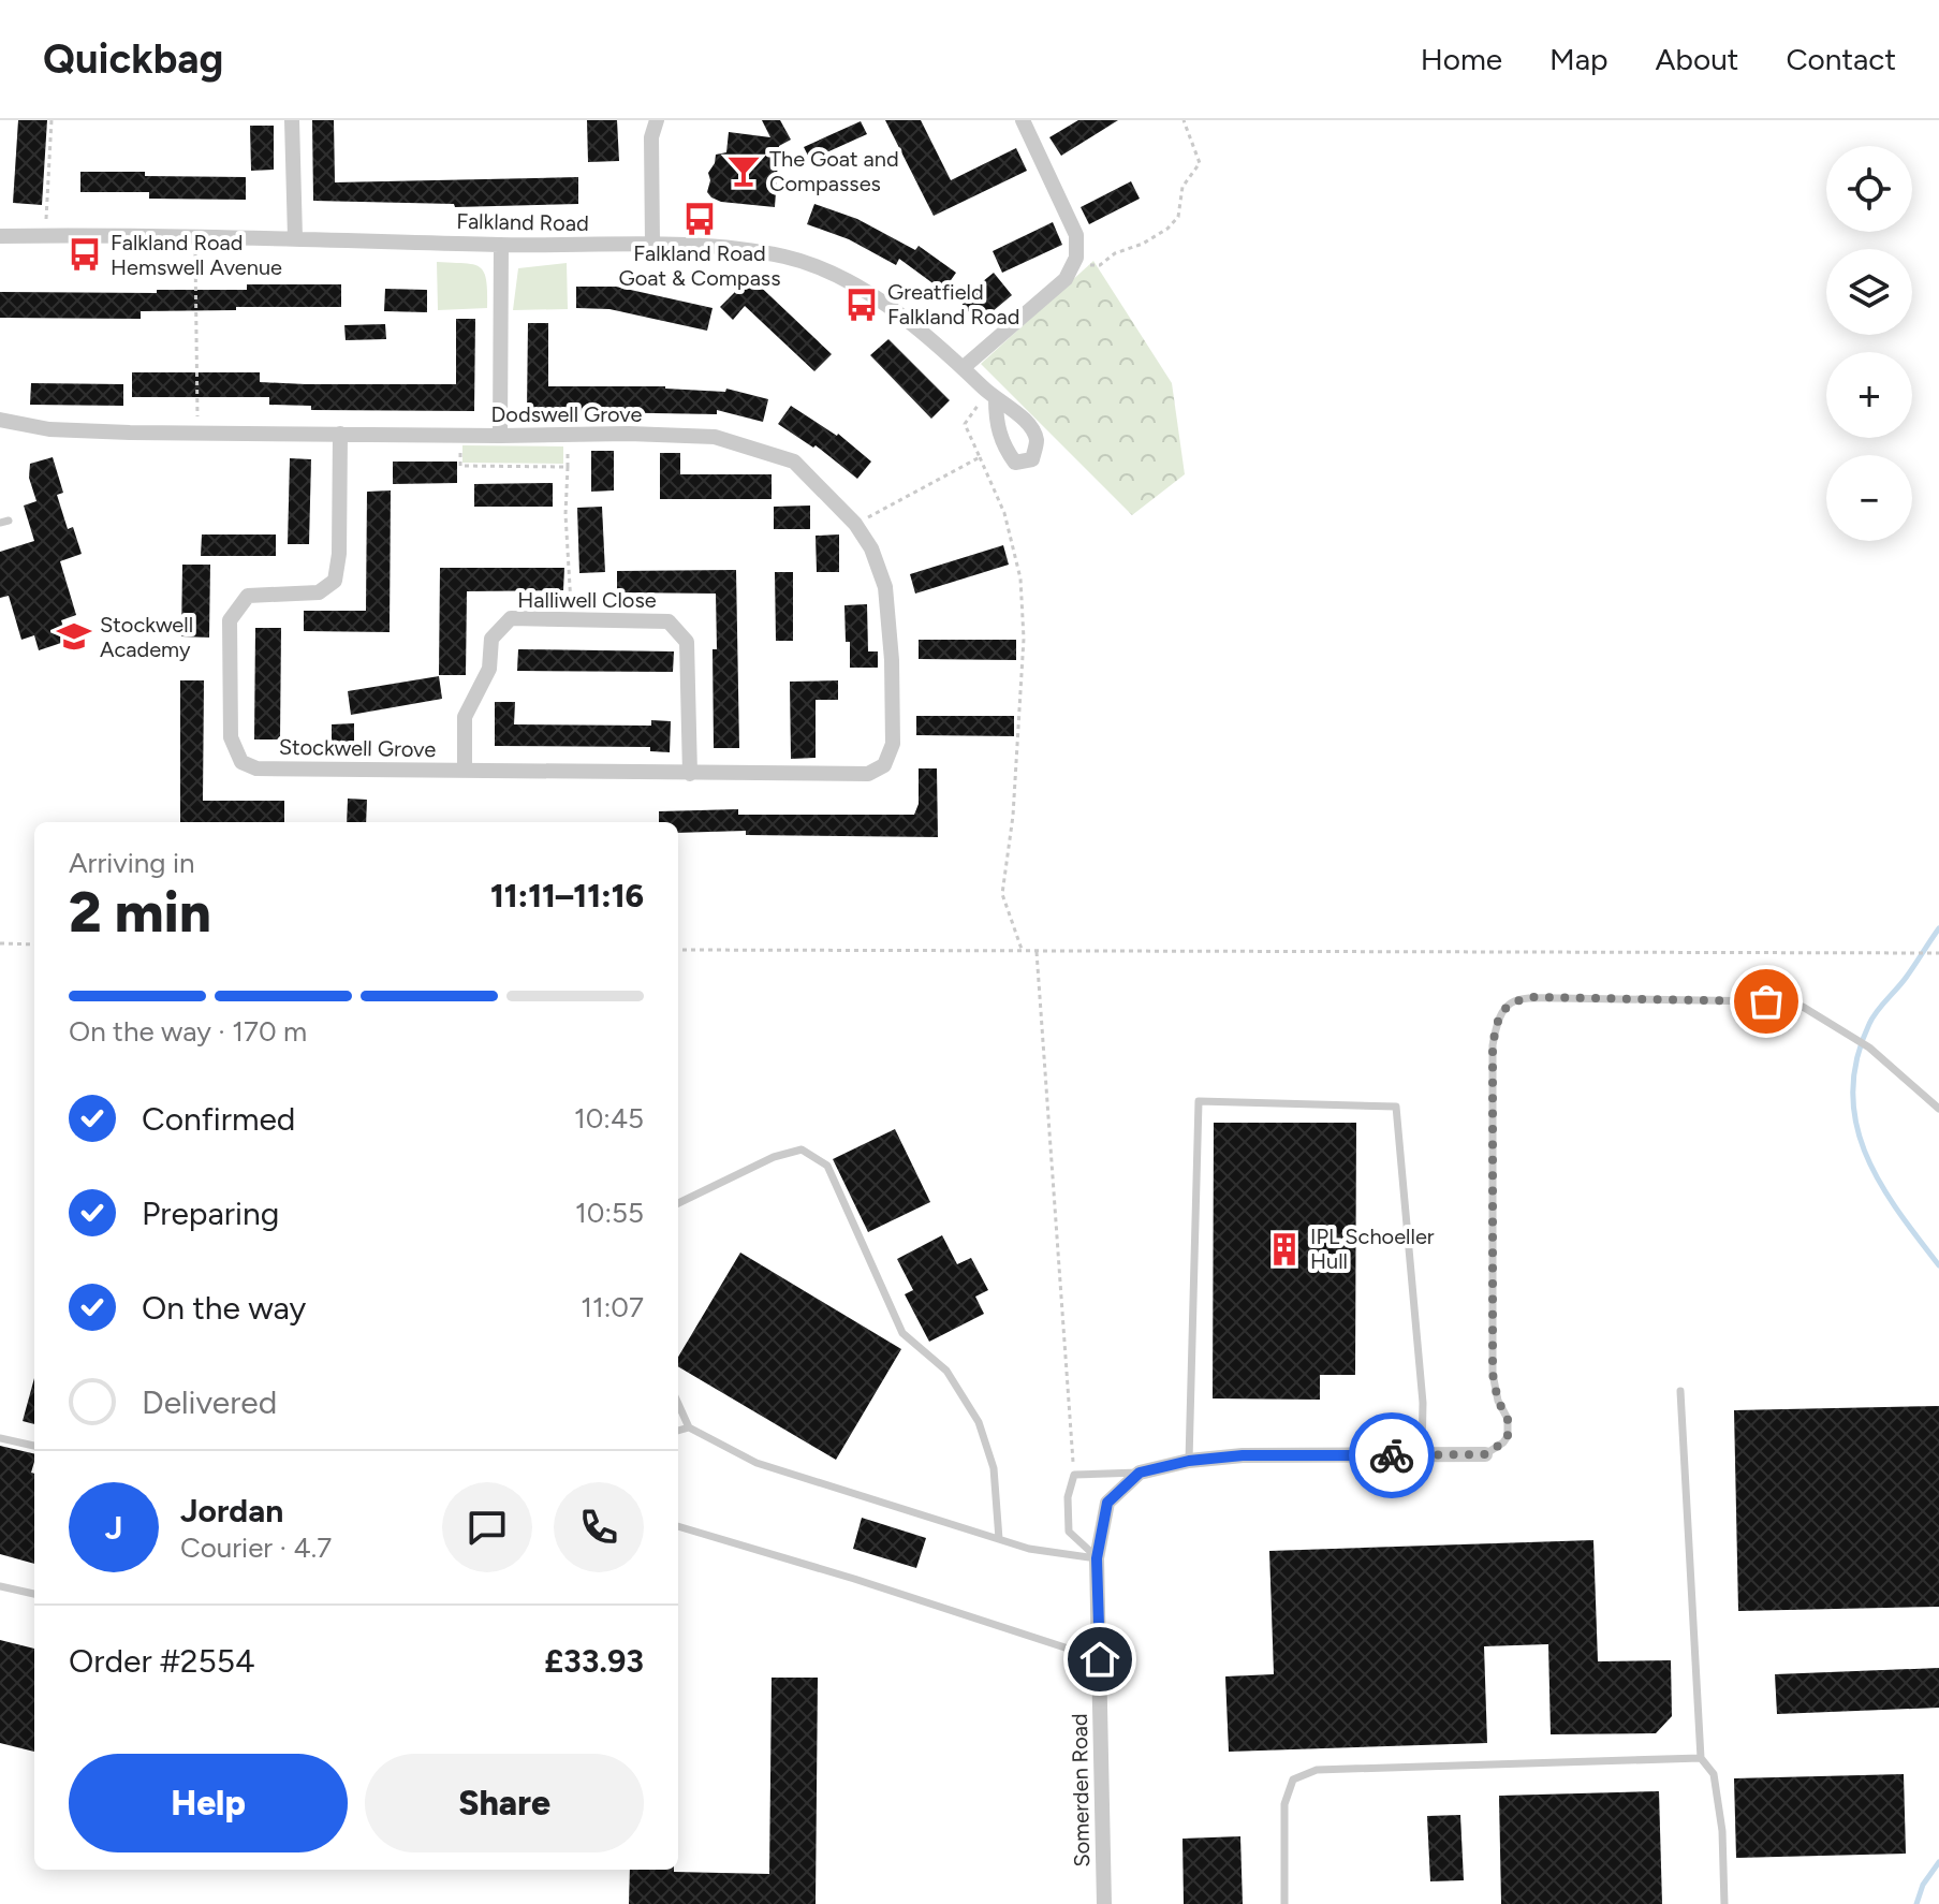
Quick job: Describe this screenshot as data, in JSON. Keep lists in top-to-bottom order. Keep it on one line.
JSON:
{"streets":{"street":["Falkland Road","Dodswell Grove","Halliwell Close","Stockwell Grove","Somerden Road"]},"crossings":[["Dodswell Grove","Stockwell Grove"],["Halliwell Close","Stockwell Grove"]],"places":{"bar":["The Goat and Compasses"],"bus stop":["Falkland Road Goat & Compass","Falkland Road Hemswell Avenue","Greatfield Falkland Road"],"school or university":["Stockwell Academy"],"building":["IPL Schoeller Hull"]},"page":{"header":"Quickbag","nav":["Home","Map","About","Contact"],"map_buttons":["+","−"],"heading":["2 min","Arriving in","11:11–11:16"],"panel":["Jordan","Courier · 4.7","Order #2554","£33.93"],"bar":"On the way · 170 m","list":[["Confirmed","10:45"],["Preparing","10:55"],["On the way","11:07"],"Delivered"],"round":"J","buttons":["Help","Share"]}}
